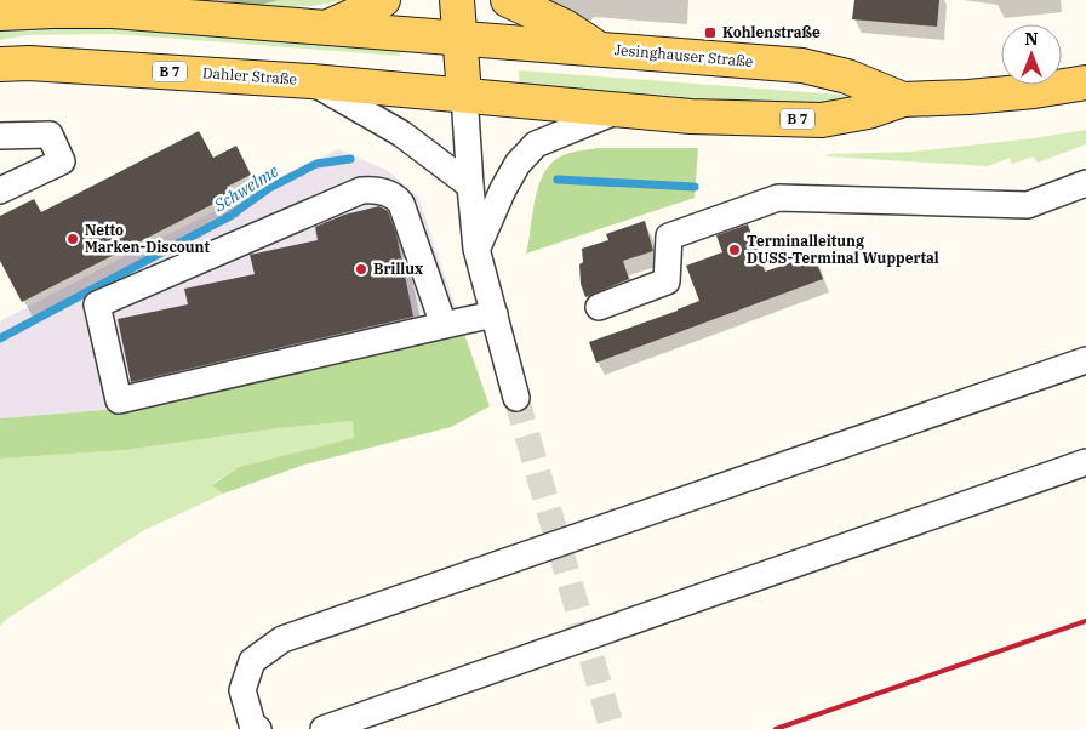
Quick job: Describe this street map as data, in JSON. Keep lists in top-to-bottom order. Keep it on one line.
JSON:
{"streets":{"main road":["Jesinghauser Straße","B 7","Dahler Straße"]},"crossings":[["Jesinghauser Straße","B 7"],["Jesinghauser Straße","Dahler Straße"]],"water":["Schwelme"],"places":{"transit":["Kohlenstraße"],"other":["Netto Marken-Discount","Terminalleitung DUSS-Terminal Wuppertal","Brillux"]},"north":"top"}
